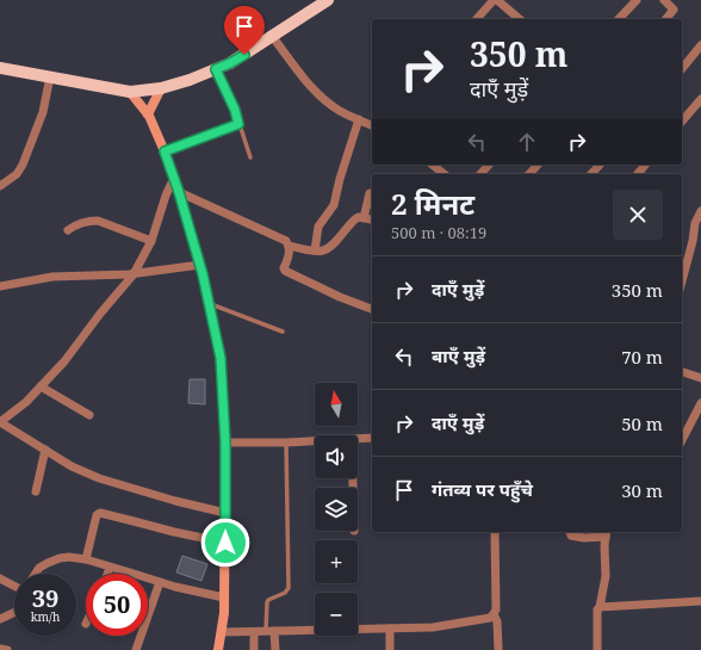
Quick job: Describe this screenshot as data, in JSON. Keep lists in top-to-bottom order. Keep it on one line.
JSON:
{"north":"top","page":{"turn":["350 m","दाएँ मुड़ें"],"heading":["2 मिनट","500 m · 08:19"],"list":[{"name":"दाएँ मुड़ें","value":"350 m"},{"name":"बाएँ मुड़ें","value":"70 m"},{"name":"दाएँ मुड़ें","value":"50 m"},{"name":"गंतव्य पर पहुँचे","value":"30 m"}],"map_buttons":["+","−"],"speed":"39 km/h","limit":"50"}}
